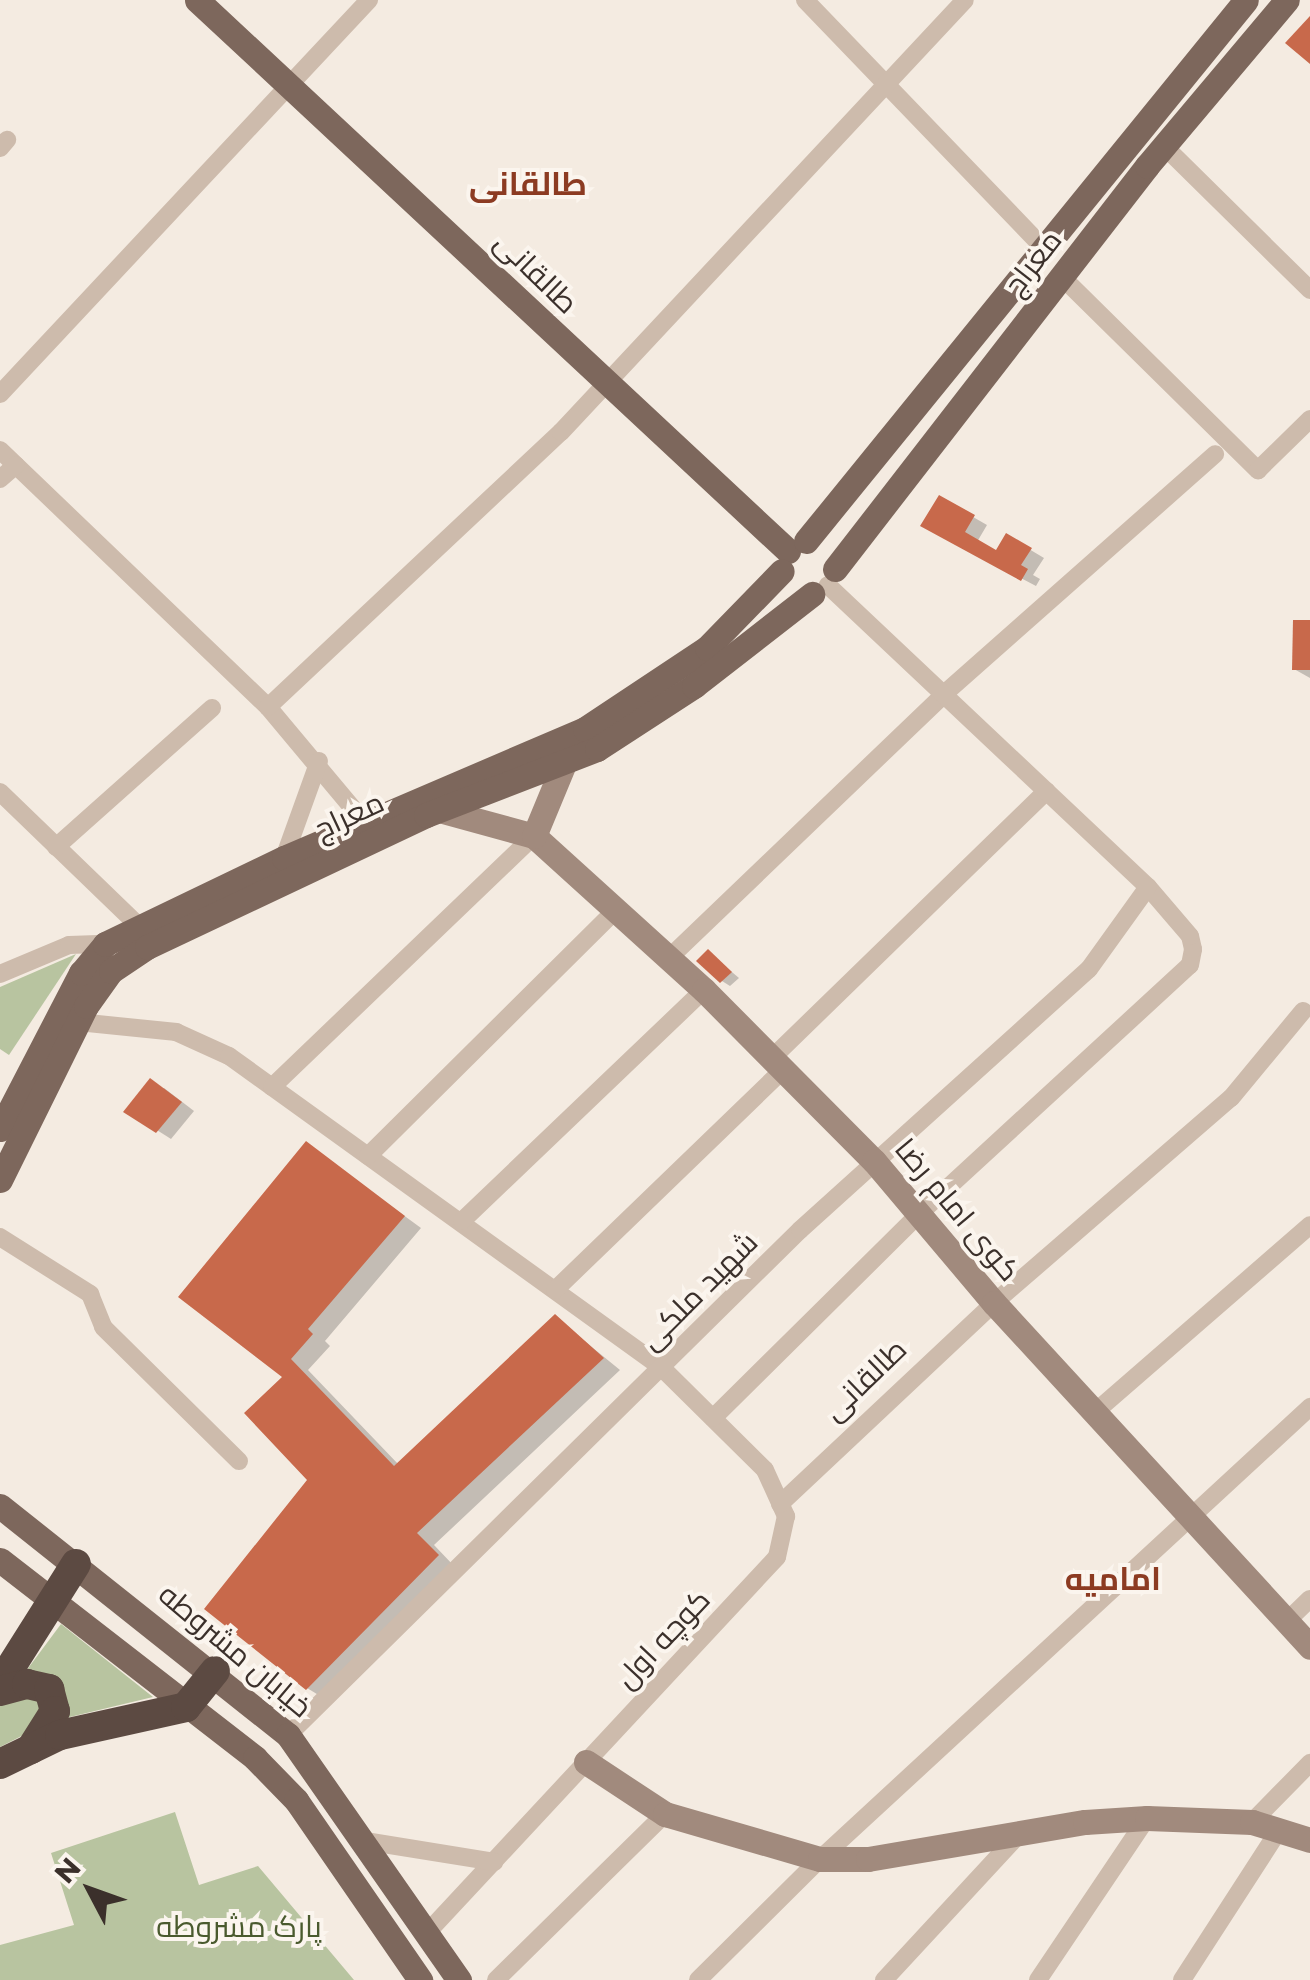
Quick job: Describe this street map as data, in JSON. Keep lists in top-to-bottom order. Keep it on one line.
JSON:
{"streets":{"main road":["معراج","طالقانی","خیابان مشروطه"],"street":["کوی امام رضا","شهید ملکی","کوچه اول"]},"crossings":[["معراج","طالقانی"],["طالقانی","کوی امام رضا"],["طالقانی","کوچه اول"],["کوی امام رضا","شهید ملکی"],["شهید ملکی","خیابان مشروطه"],["کوچه اول","خیابان مشروطه"]],"districts":["طالقانی","امامیه"],"parks":["پارک مشروطه"],"north":"top left"}
